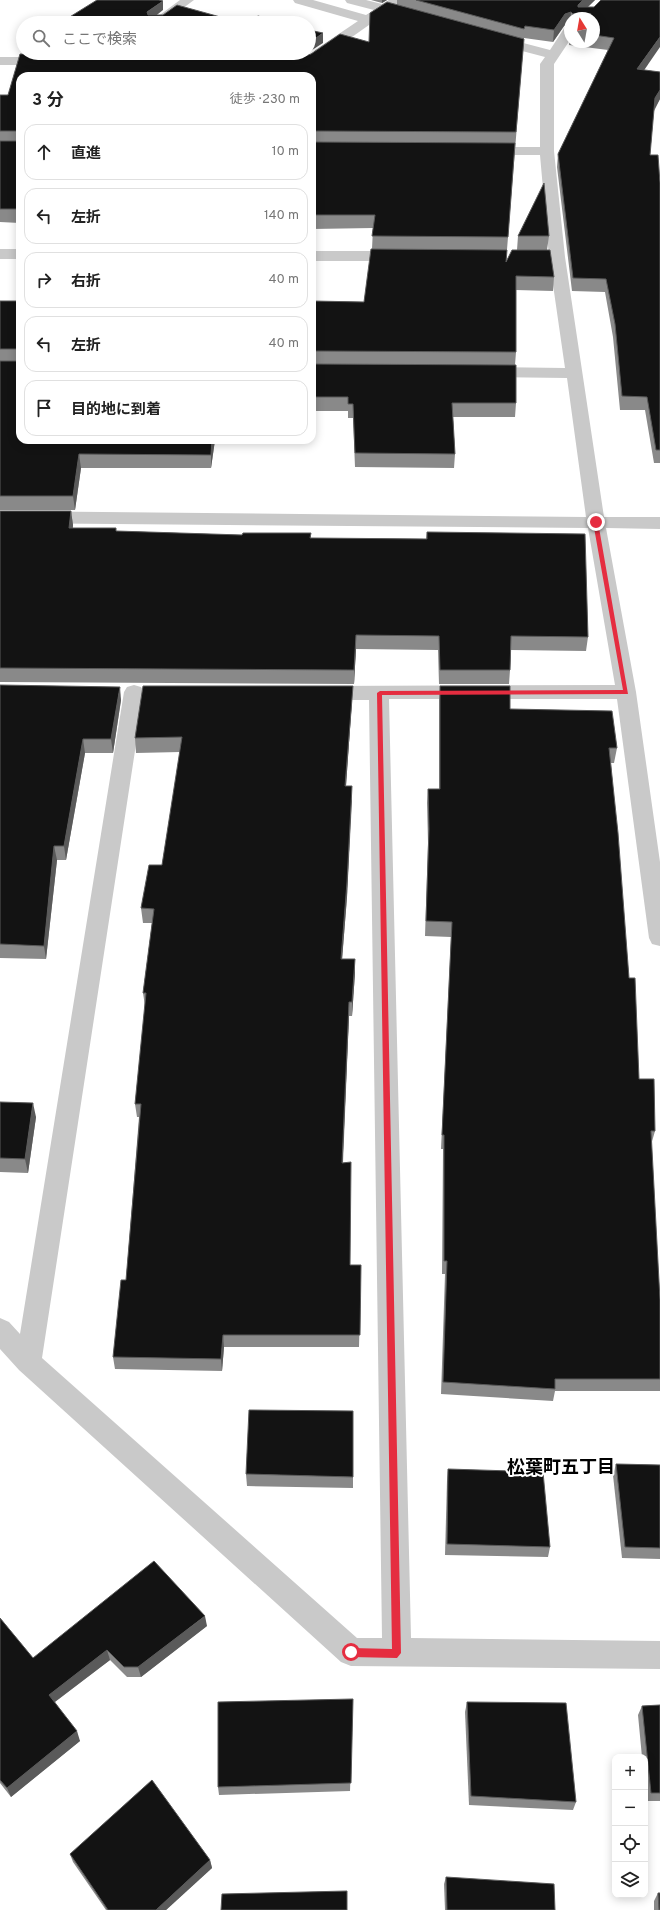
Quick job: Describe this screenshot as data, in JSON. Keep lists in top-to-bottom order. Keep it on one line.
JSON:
{"districts":["松葉町五丁目"],"north":"top","page":{"search":"ここで検索","heading":["3 分","徒歩 · 230 m"],"list":[["直進","10 m"],["左折","140 m"],["右折","40 m"],["左折","40 m"],"目的地に到着"],"map_buttons":["+","−"]}}
